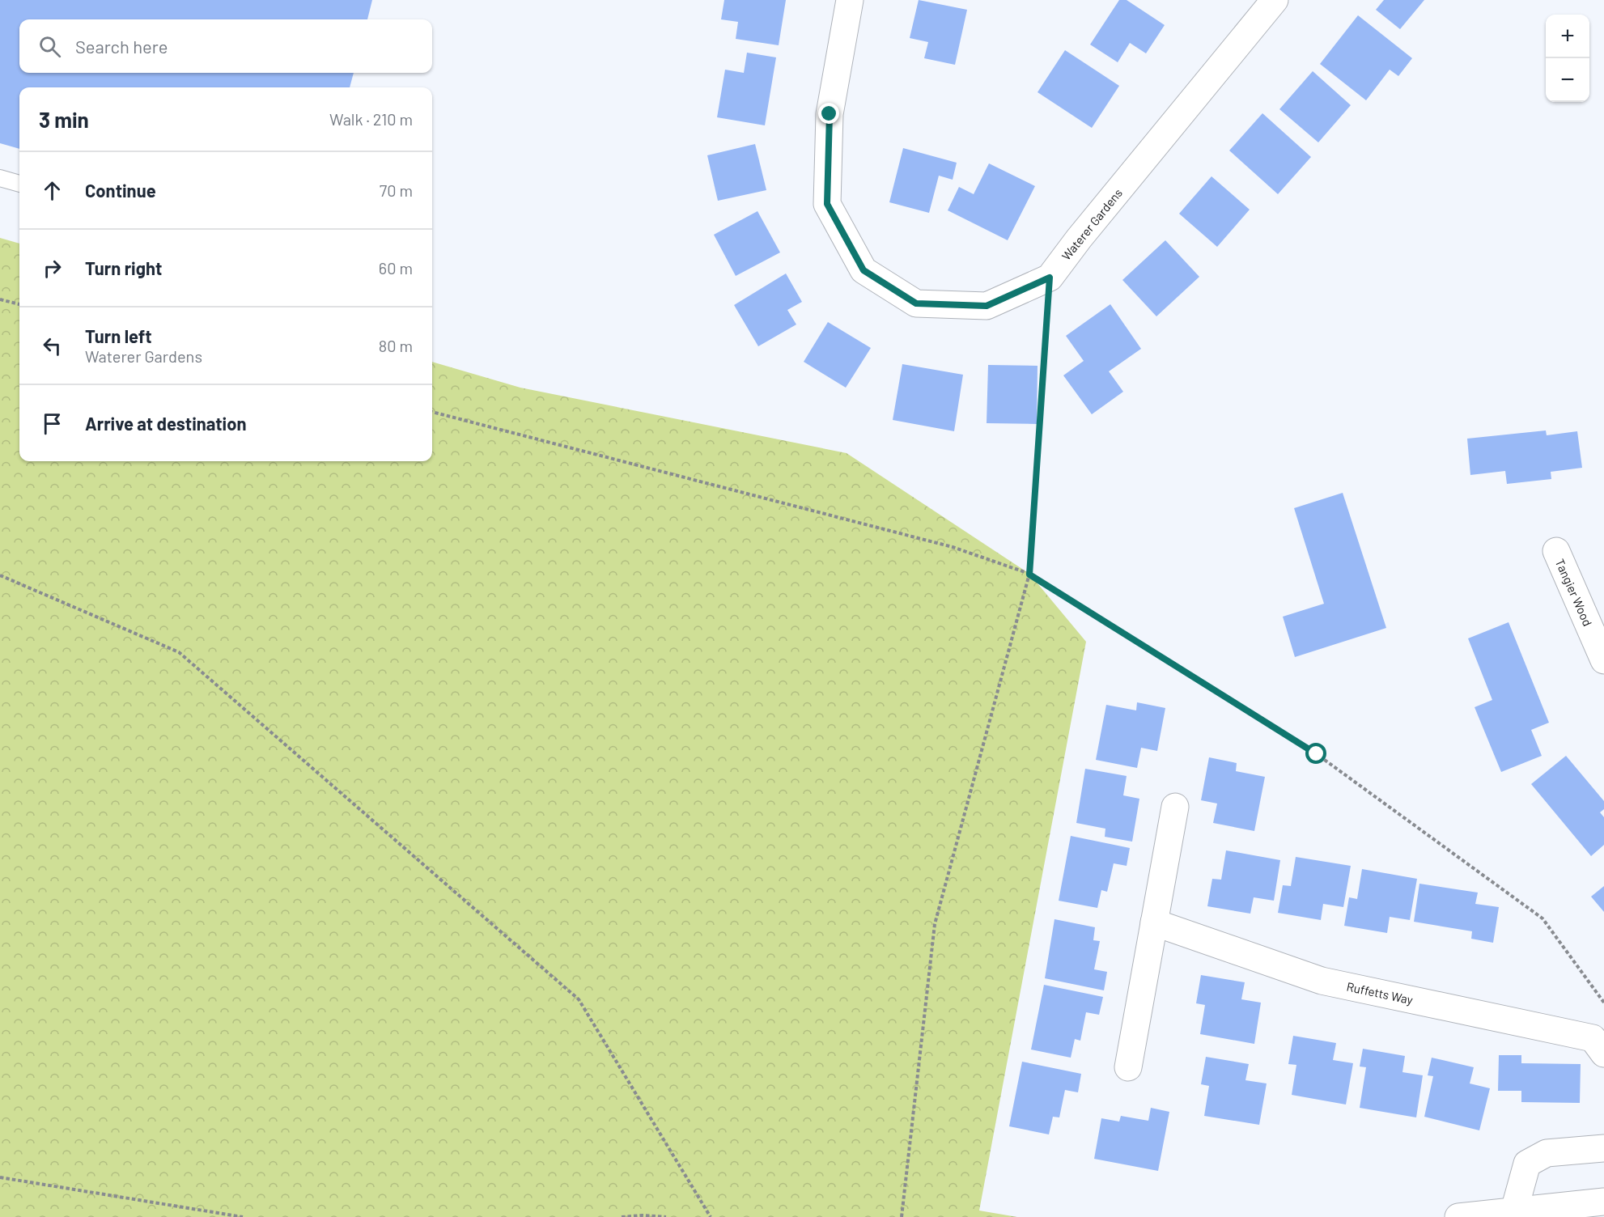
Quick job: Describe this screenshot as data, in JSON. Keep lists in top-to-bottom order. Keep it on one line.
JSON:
{"streets":{"main road":["Waterer Gardens","Tangier Wood","Ruffetts Way"]},"page":{"map_buttons":["+","−"],"search":"Search here","heading":["3 min","Walk · 210 m"],"list":[["Continue","70 m"],["Turn right","60 m"],["Turn left","Waterer Gardens","80 m"],"Arrive at destination"]}}
